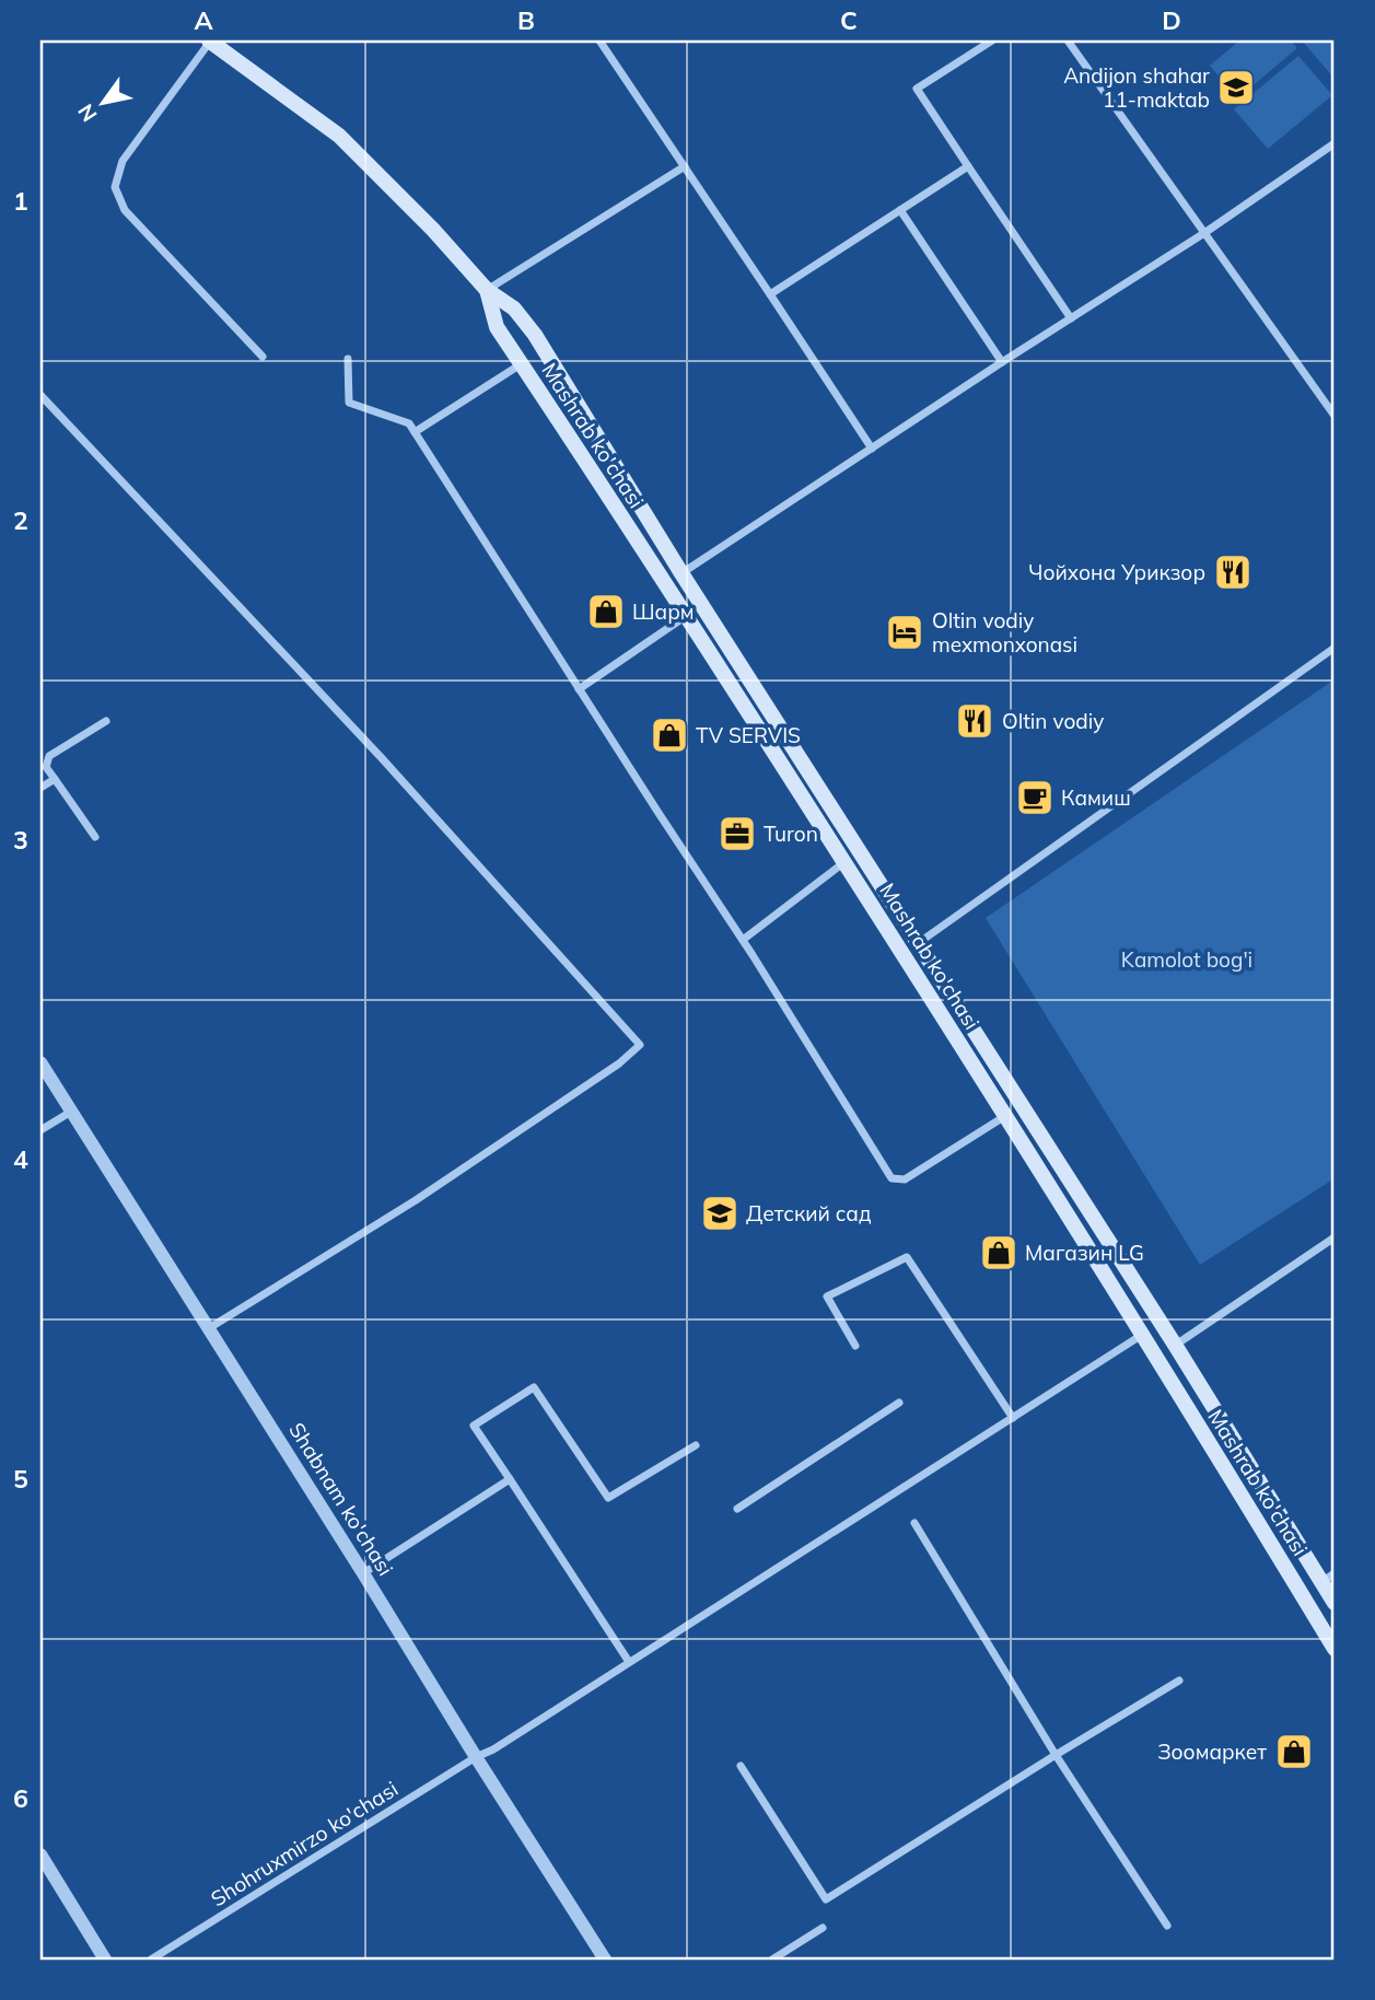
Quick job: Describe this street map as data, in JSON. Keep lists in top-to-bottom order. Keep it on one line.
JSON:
{"streets":{"main road":["Mashrab ko'chasi"],"street":["Shabnam ko'chasi","Shohruxmirzo ko'chasi"]},"crossings":[["Mashrab ko'chasi","Shohruxmirzo ko'chasi"],["Shabnam ko'chasi","Shohruxmirzo ko'chasi"]],"parks":["Kamolot bog'i"],"places":{"school or university":["Andijon shahar 11-maktab","Детский сад"],"restaurant":["Чойхона Урикзор","Oltin vodiy"],"shop":["Шарм","TV SERVIS","Магазин LG","Зоомаркет"],"hotel":["Oltin vodiy mexmonxonasi"],"cafe":["Камиш"],"office":["Turon"]},"north":"bottom left","grid":{"columns":["A","B","C","D"],"rows":["1","2","3","4","5","6"]}}
